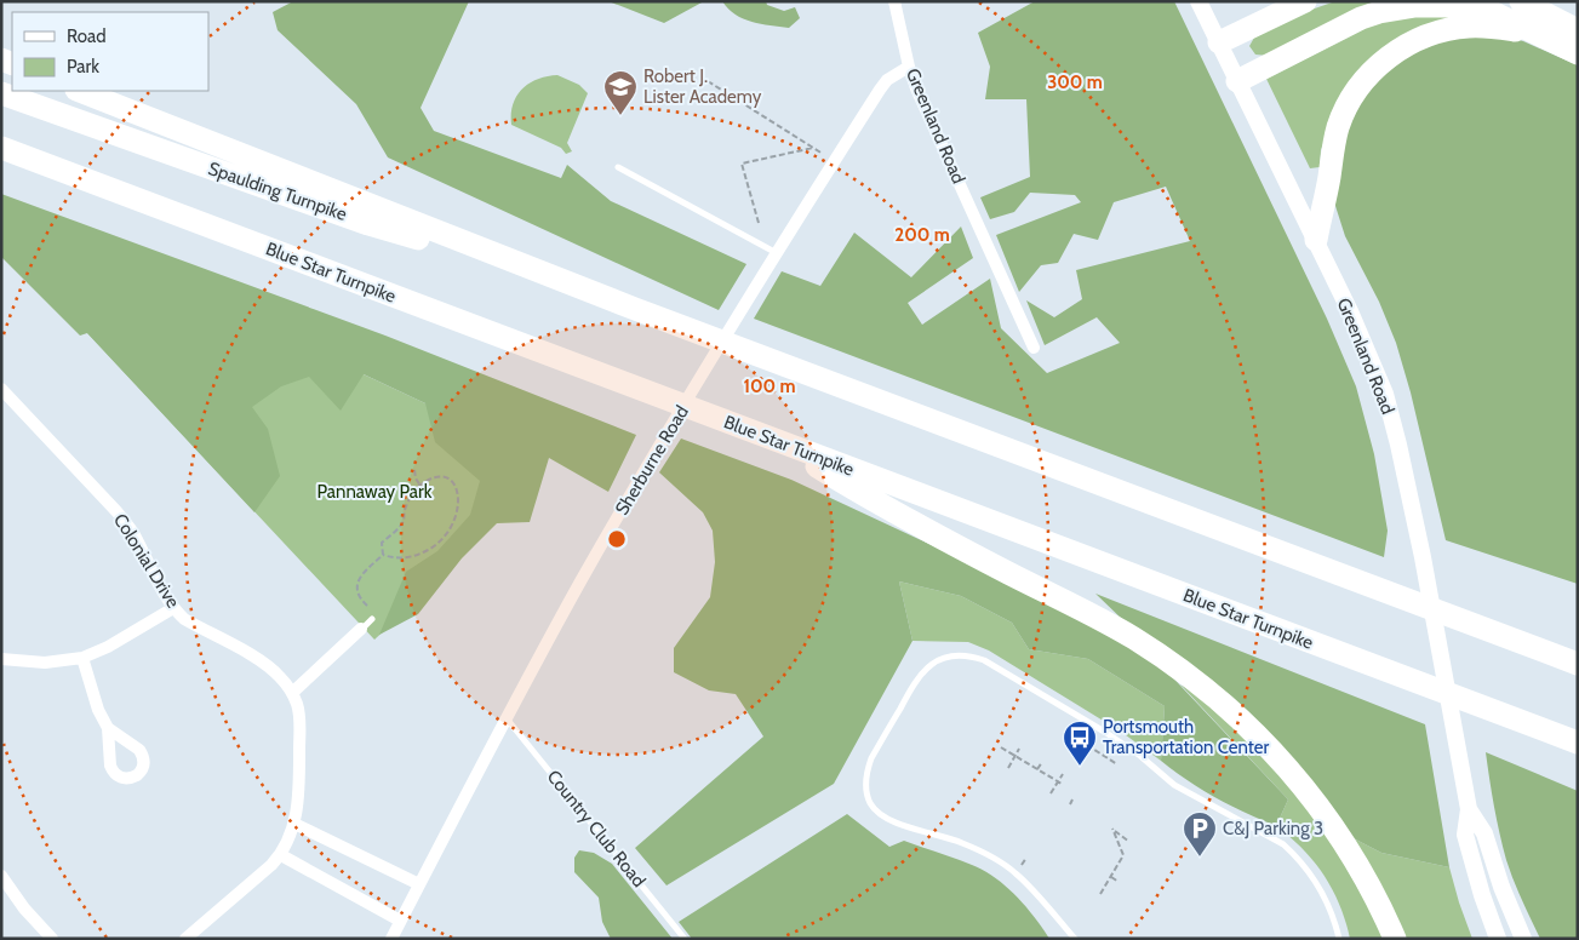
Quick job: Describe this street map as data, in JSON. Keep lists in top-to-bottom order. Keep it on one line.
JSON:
{"streets":{"highway":["Spaulding Turnpike","Blue Star Turnpike"],"main road":["Greenland Road"],"street":["Sherburne Road","Colonial Drive"],"lane":["Country Club Road"]},"crossings":[["Greenland Road","Sherburne Road"],["Sherburne Road","Country Club Road"]],"parks":["Pannaway Park"],"places":{"school or university":["Robert J. Lister Academy"],"bus stop":["Portsmouth Transportation Center"],"parking":["C&J Parking 3"]},"legend":["Road","Park"],"rings":["300 m","200 m","100 m"]}
